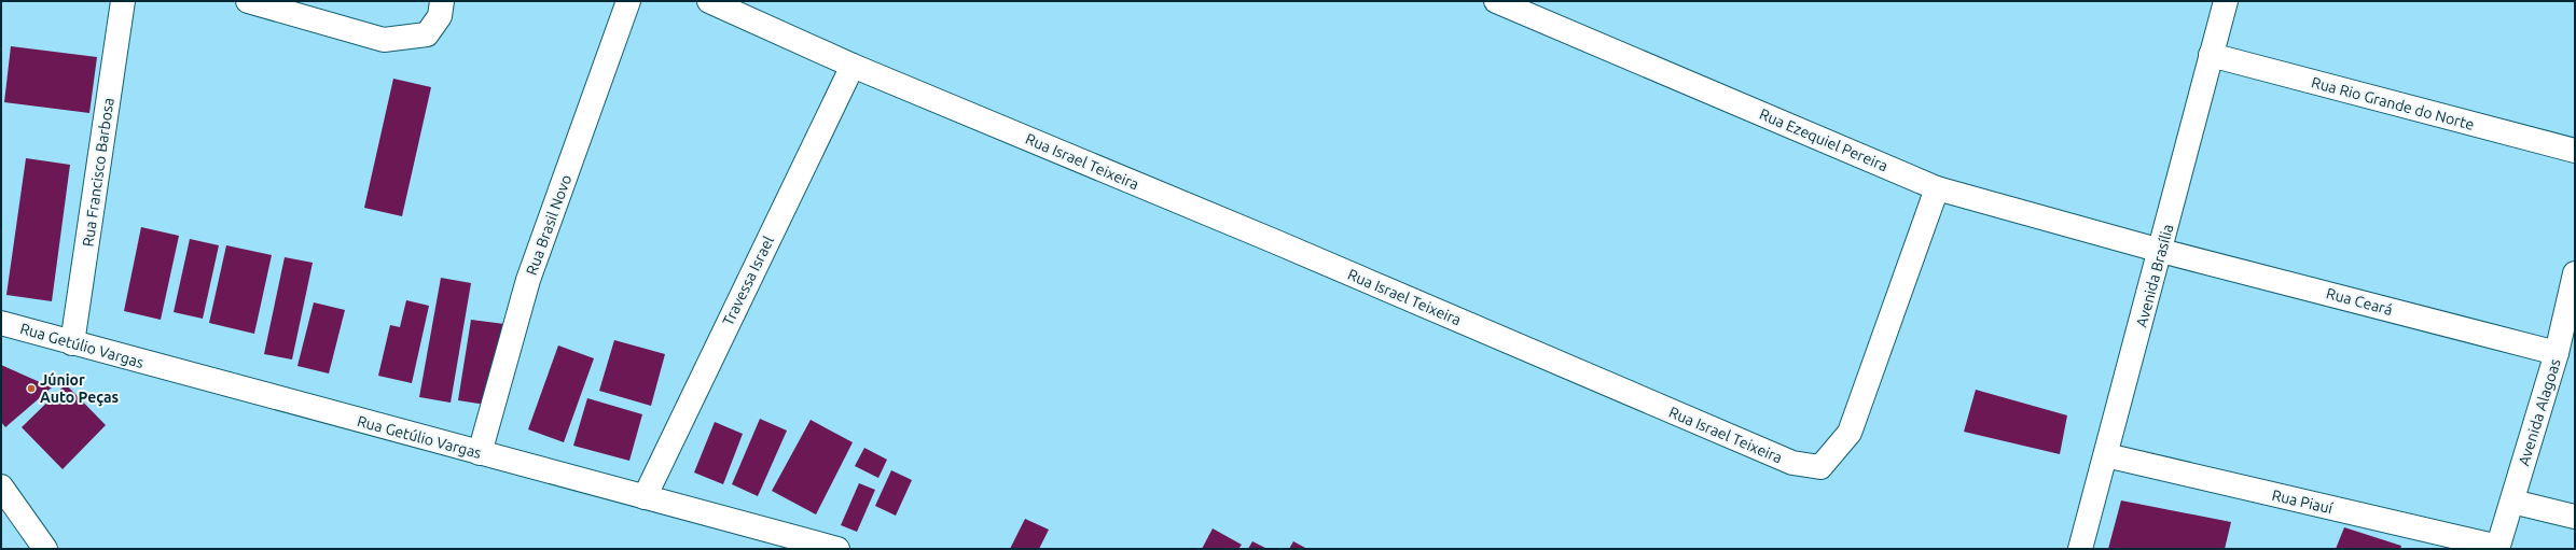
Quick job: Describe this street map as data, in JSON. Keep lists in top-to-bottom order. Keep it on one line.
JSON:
{"streets":{"street":["Rua Rio Grande do Norte","Rua Ezequiel Pereira","Rua Israel Teixeira","Rua Francisco Barbosa","Rua Brasil Novo","Avenida Brasília","Travessa Israel","Rua Ceará","Rua Getúlio Vargas","Avenida Alagoas","Rua Piauí"]},"crossings":[["Rua Rio Grande do Norte","Avenida Brasília"],["Rua Ezequiel Pereira","Rua Israel Teixeira"],["Rua Ezequiel Pereira","Avenida Brasília"],["Rua Ezequiel Pereira","Rua Ceará"],["Rua Israel Teixeira","Travessa Israel"],["Rua Francisco Barbosa","Rua Getúlio Vargas"],["Rua Brasil Novo","Rua Getúlio Vargas"],["Avenida Brasília","Rua Ceará"],["Avenida Brasília","Rua Piauí"],["Travessa Israel","Rua Getúlio Vargas"],["Rua Ceará","Avenida Alagoas"],["Avenida Alagoas","Rua Piauí"]],"places":["Júnior Auto Peças"]}
